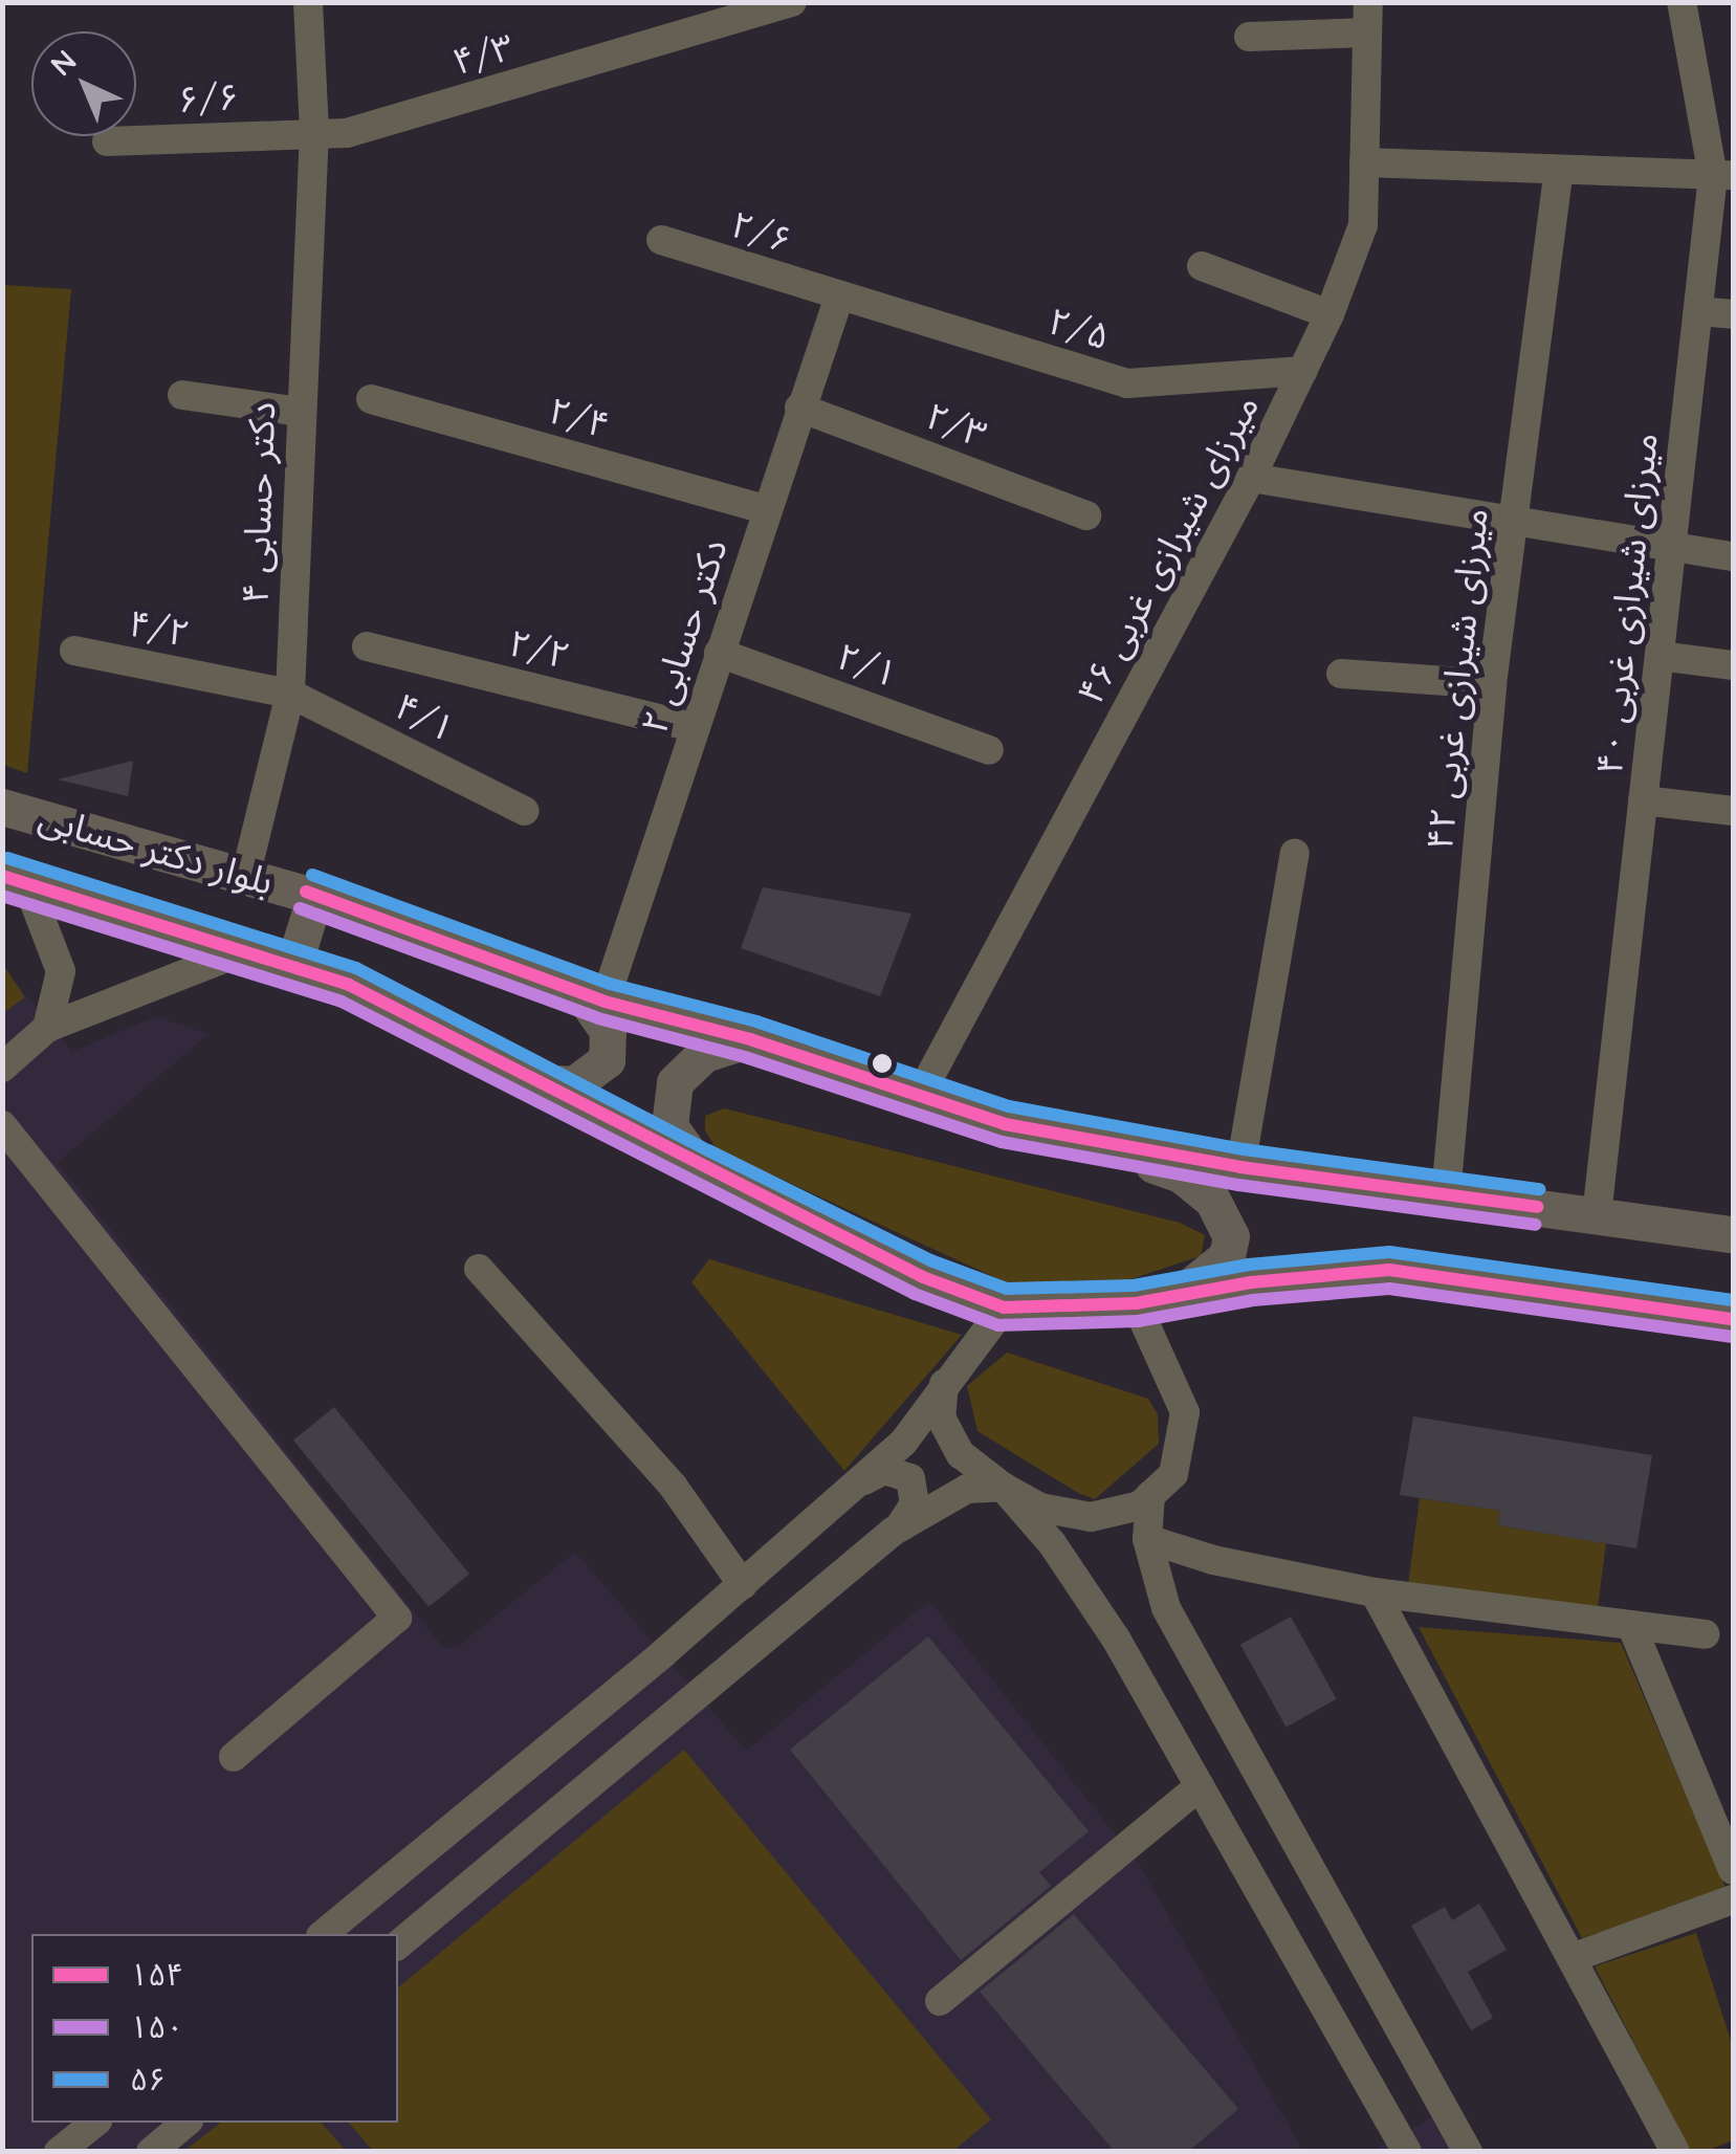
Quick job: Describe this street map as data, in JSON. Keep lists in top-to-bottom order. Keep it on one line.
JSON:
{"streets":{"main road":["بلوار دکتر حسابی"],"street":["۴/۳","۶/۶","۲/۶","۲/۵","۲/۴","۲/۳","دکتر حسابی ۴","میرزای شیرازی غربی ۴۶","میرزای شیرازی غربی ۴۰","۴/۲","دکتر حسابی ۲","۲/۲","۲/۱","میرزای شیرازی غربی ۴۲","۴/۱"]},"crossings":[["۴/۳","۶/۶"],["۴/۳","دکتر حسابی ۴"],["۶/۶","دکتر حسابی ۴"],["۲/۶","۲/۵"],["۲/۶","دکتر حسابی ۲"],["۲/۵","میرزای شیرازی غربی ۴۶"],["۲/۵","دکتر حسابی ۲"],["۲/۴","دکتر حسابی ۲"],["۲/۳","دکتر حسابی ۲"],["دکتر حسابی ۴","۴/۲"],["دکتر حسابی ۴","۴/۱"],["دکتر حسابی ۴","بلوار دکتر حسابی"],["میرزای شیرازی غربی ۴۶","بلوار دکتر حسابی"],["۴/۲","۴/۱"],["دکتر حسابی ۲","۲/۲"],["دکتر حسابی ۲","۲/۱"],["دکتر حسابی ۲","بلوار دکتر حسابی"]],"lines":["transit line ۵۶","transit line ۱۵۴","transit line ۱۵۰"],"legend":["۱۵۴","۱۵۰","۵۶"],"north":"top left"}
